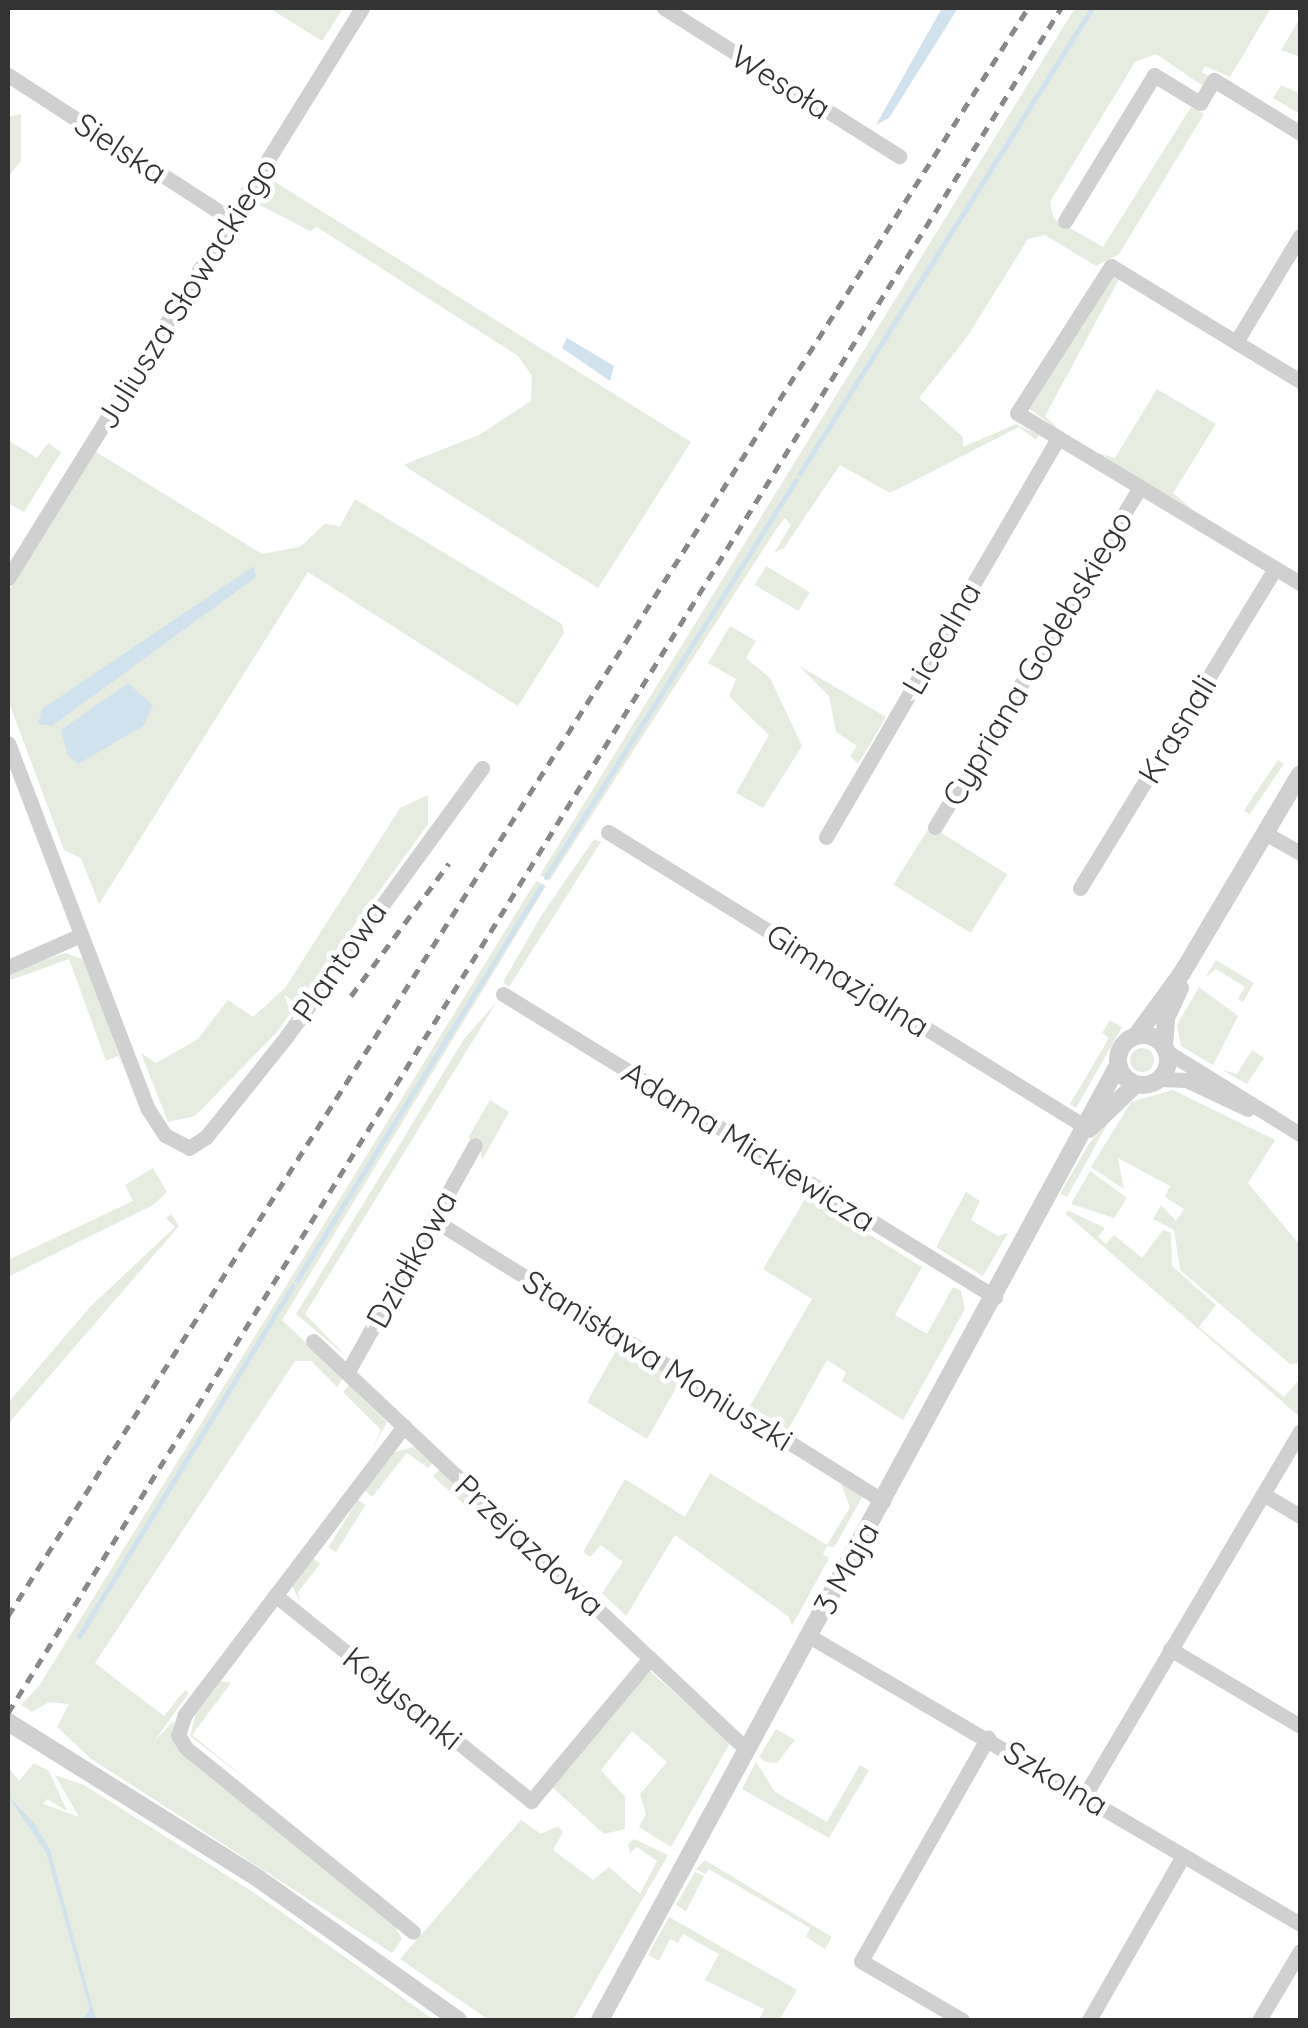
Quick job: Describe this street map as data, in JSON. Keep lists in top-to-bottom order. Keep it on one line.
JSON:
{"streets":{"street":["Wesoła","Sielska","Juliusza Słowackiego","Licealna","Cypriana Godebskiego","Krasnali","Plantowa","Gimnazjalna","Adama Mickiewicza","Działkowa","Stanisława Moniuszki","Przejazdowa","3 Maja","Kołysanki","Szkolna"]},"crossings":[["Sielska","Juliusza Słowackiego"],["Gimnazjalna","3 Maja"],["Adama Mickiewicza","3 Maja"],["Działkowa","Stanisława Moniuszki"],["Działkowa","Przejazdowa"],["Stanisława Moniuszki","3 Maja"],["Przejazdowa","3 Maja"],["Przejazdowa","Kołysanki"],["3 Maja","Szkolna"]]}
